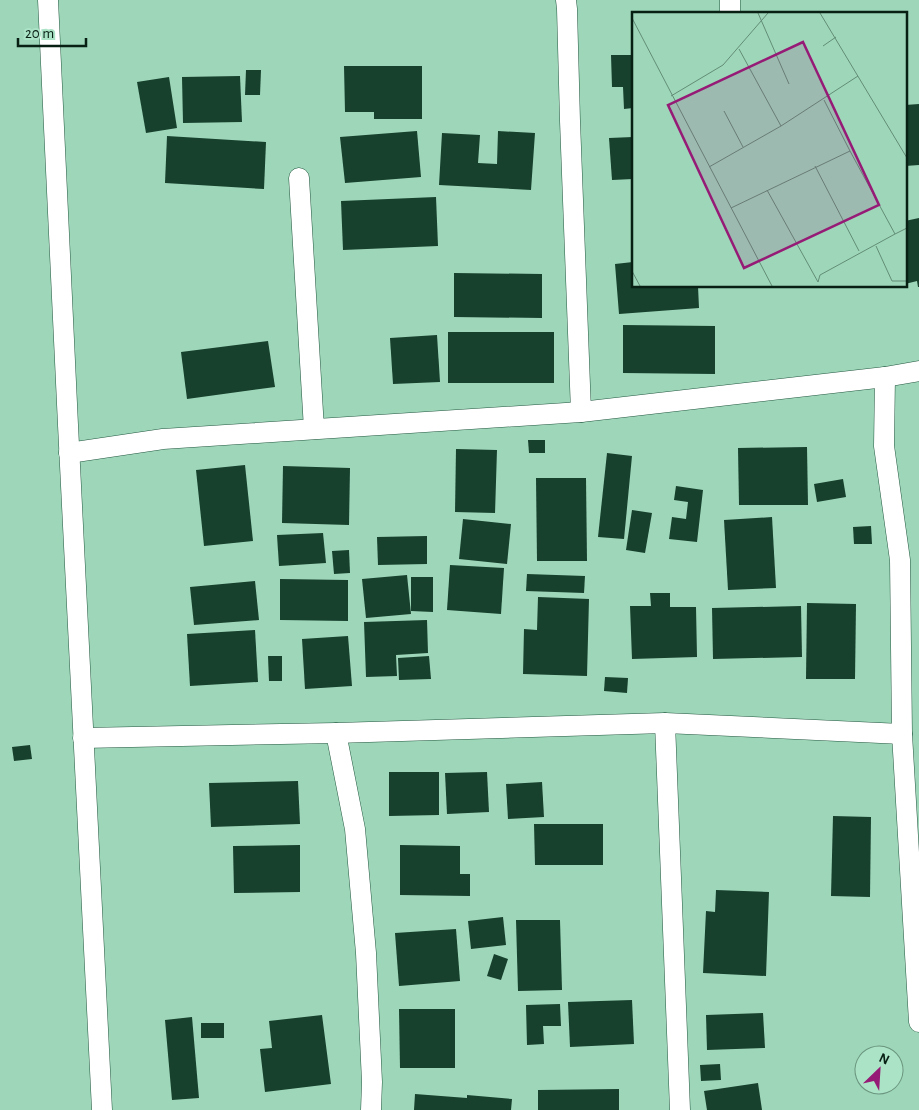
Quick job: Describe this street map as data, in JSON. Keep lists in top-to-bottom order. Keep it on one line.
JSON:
{"scale_bar":"20 m","north":"top right"}
